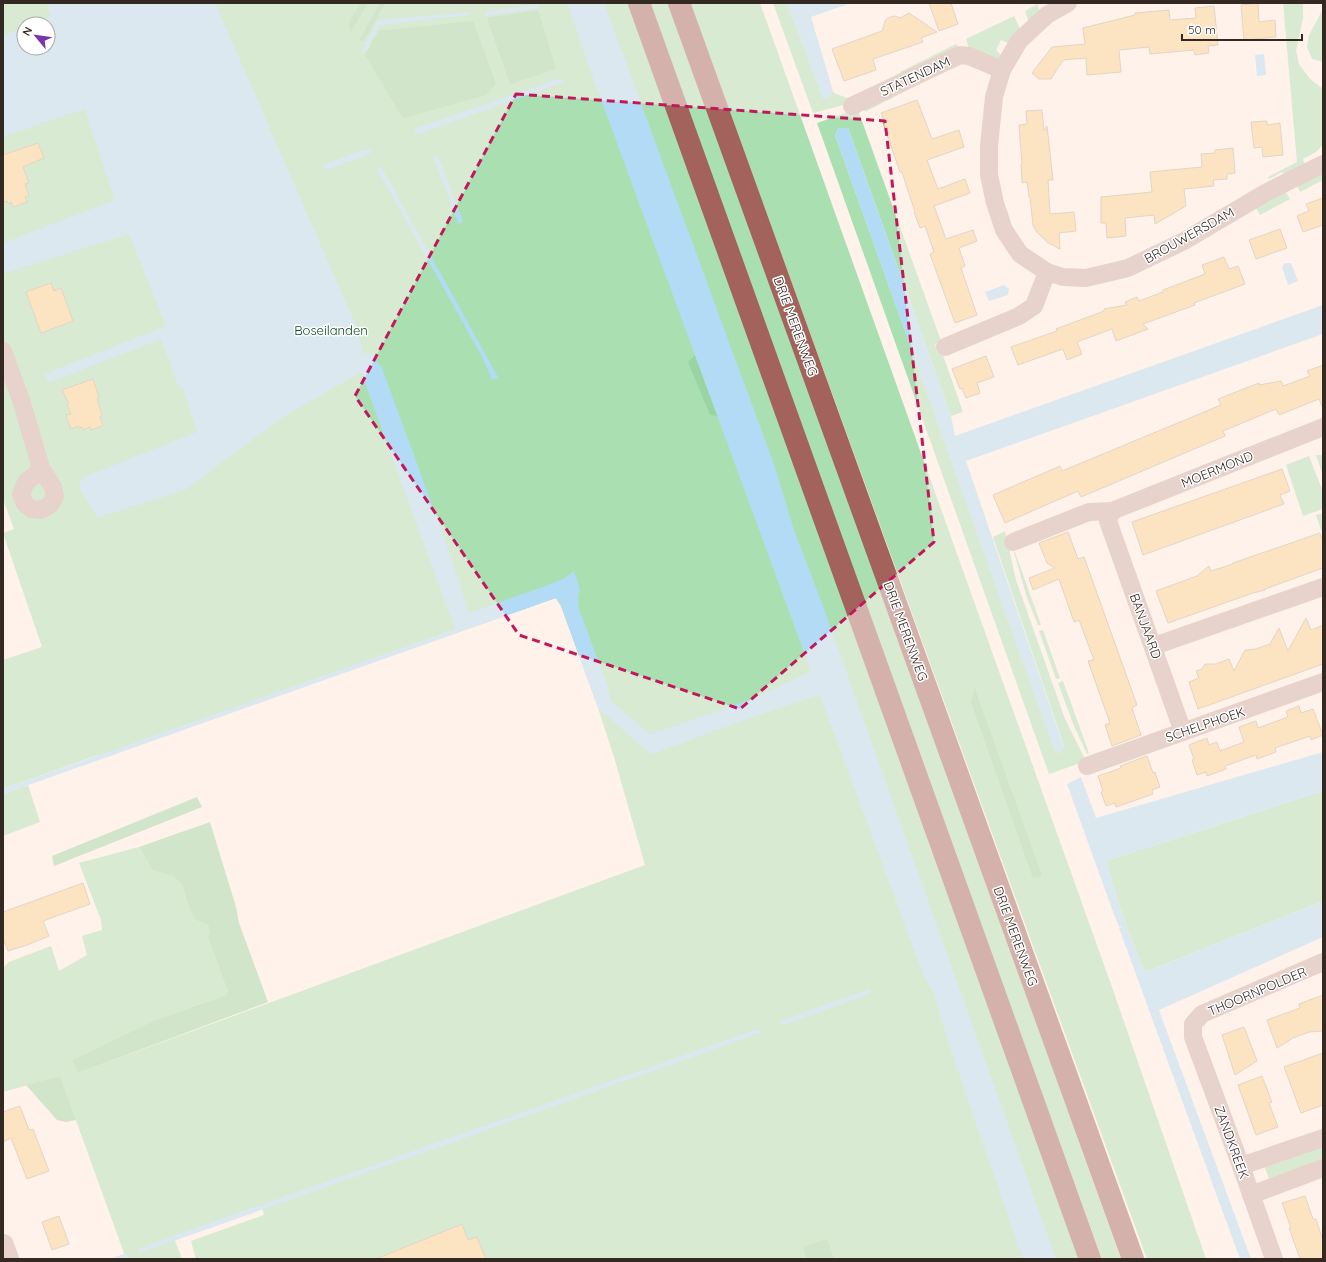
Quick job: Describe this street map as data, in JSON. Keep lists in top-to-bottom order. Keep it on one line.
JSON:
{"streets":{"highway":["DRIE MERENWEG"],"street":["STATENDAM","BROUWERSDAM","MOERMOND","BANJAARD","SCHELPHOEK","THOORNPOLDER","ZANDKREEK"]},"crossings":[["STATENDAM","BROUWERSDAM"],["MOERMOND","BANJAARD"],["BANJAARD","SCHELPHOEK"],["THOORNPOLDER","ZANDKREEK"]],"parks":["Boseilanden"],"scale_bar":"50 m","north":"top left"}
